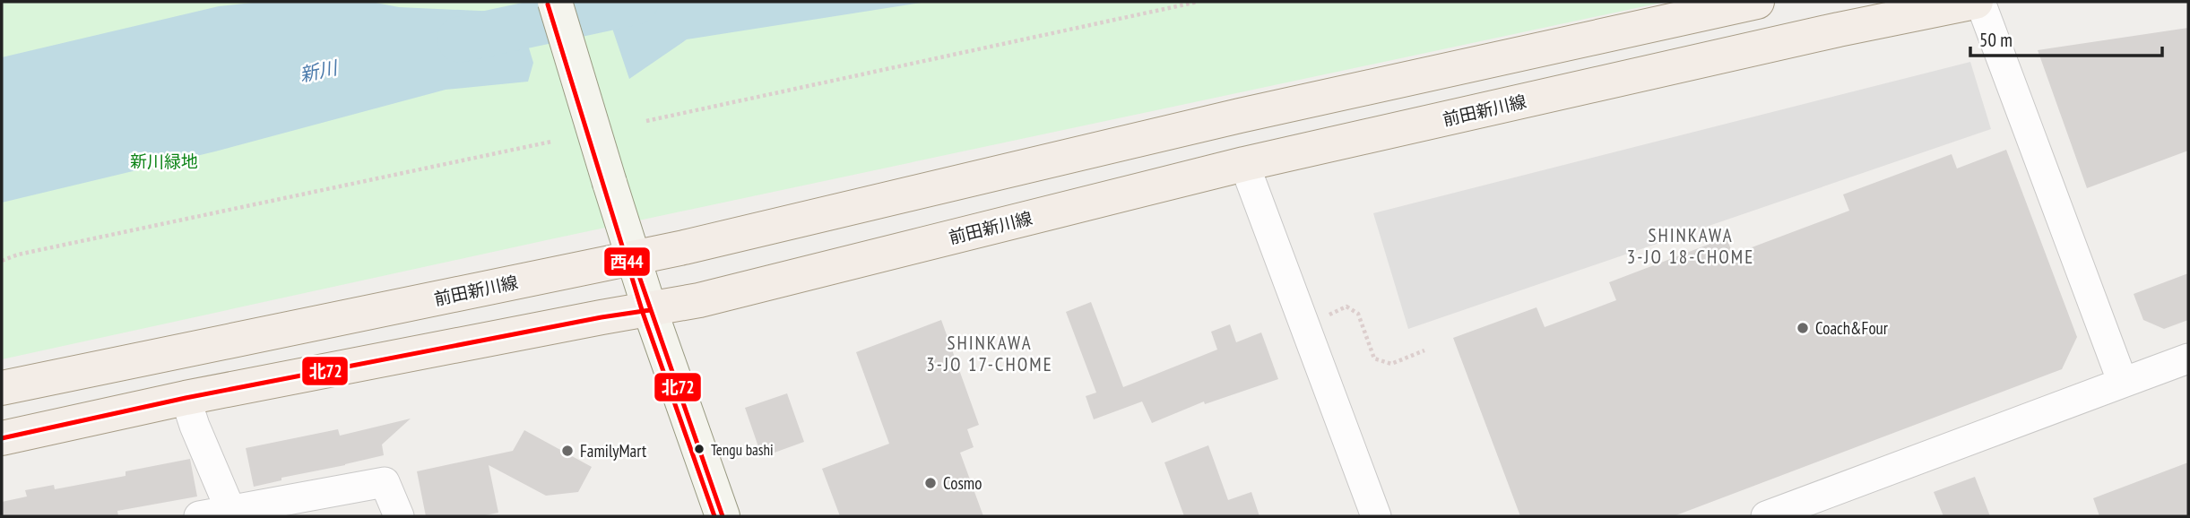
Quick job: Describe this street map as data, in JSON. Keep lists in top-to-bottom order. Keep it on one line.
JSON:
{"streets":{"main road":["前田新川線"]},"districts":["SHINKAWA 3-JO 18-CHOME","SHINKAWA 3-JO 17-CHOME"],"water":["新川"],"parks":["新川緑地"],"places":["Coach&Four","Tengu bashi","FamilyMart","Cosmo"],"lines":["transit line 西44","transit line 北72"],"scale_bar":"50 m"}
